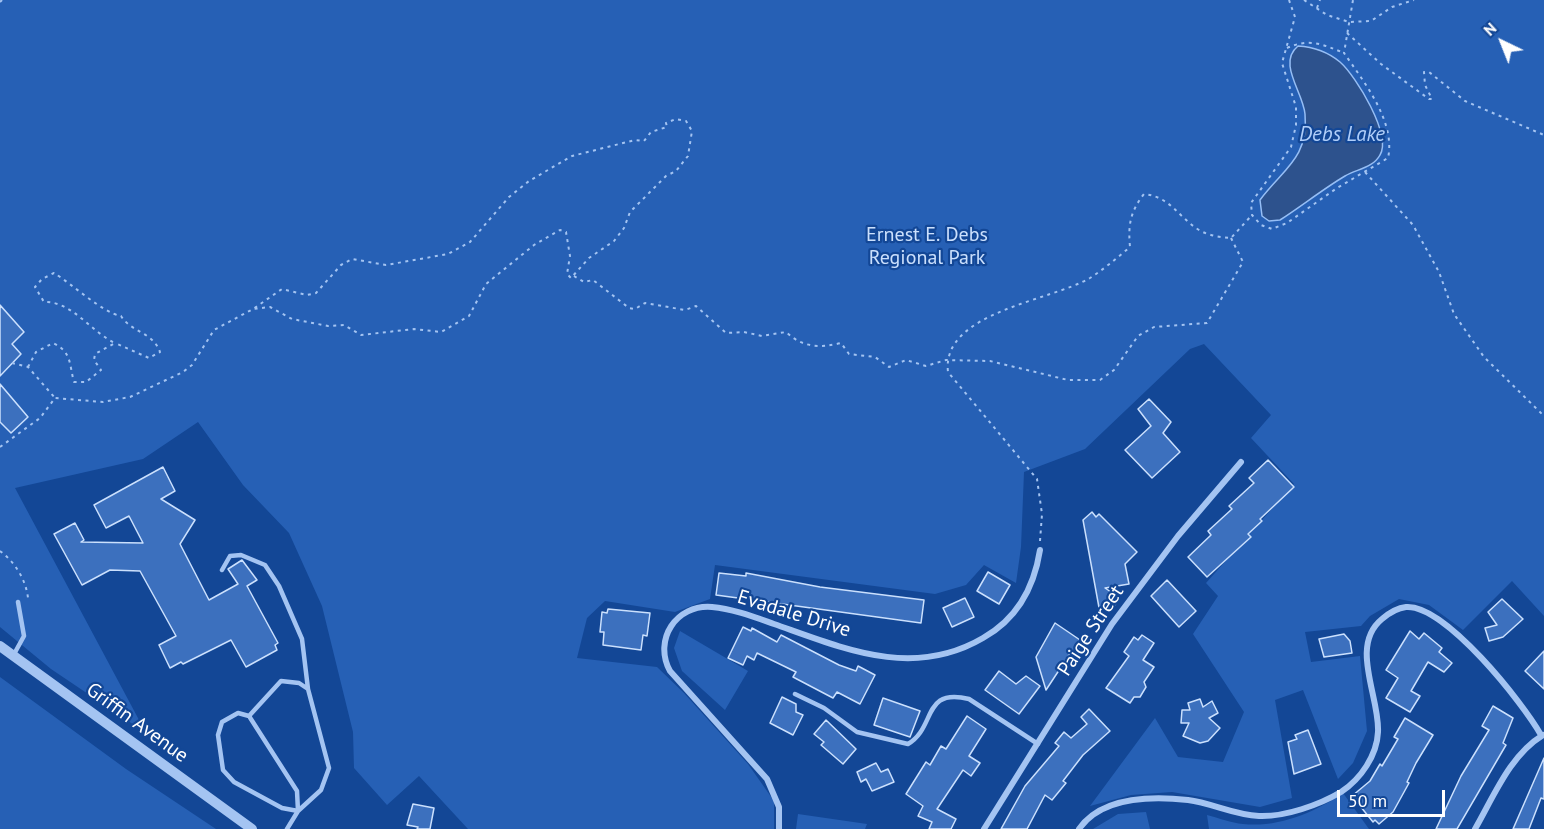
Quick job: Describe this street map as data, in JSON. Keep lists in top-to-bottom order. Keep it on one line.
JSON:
{"streets":{"street":["Evadale Drive","Paige Street","Griffin Avenue"]},"water":["Debs Lake"],"parks":["Ernest E. Debs Regional Park"],"scale_bar":"50 m","north":"top left"}
